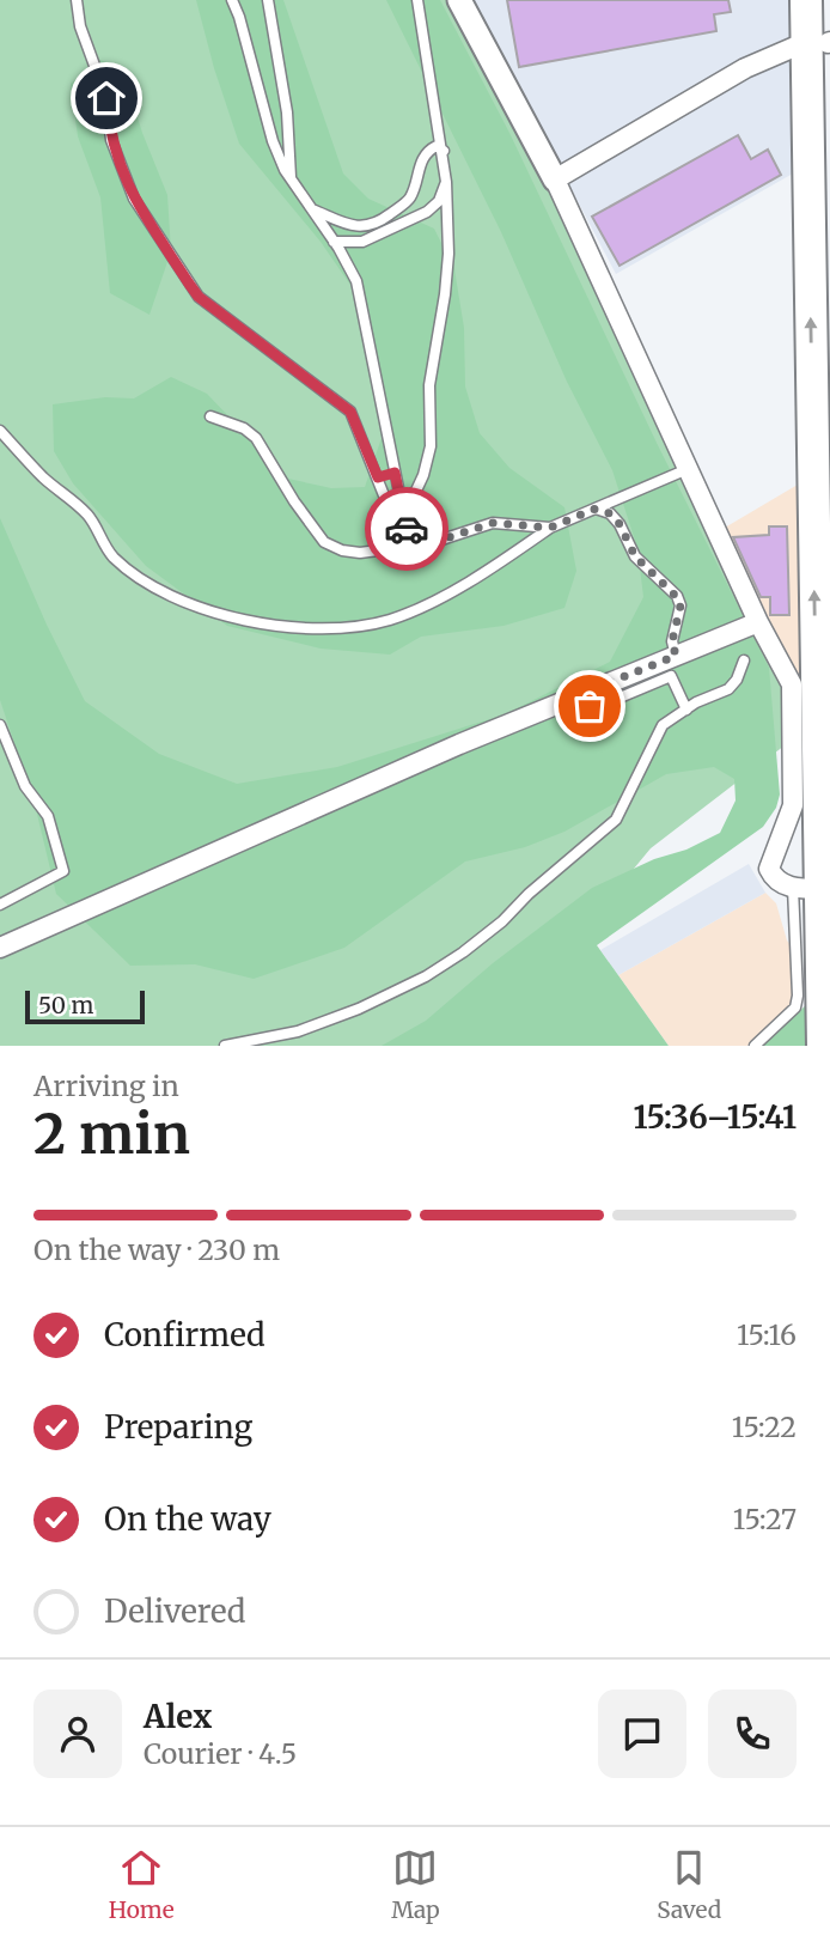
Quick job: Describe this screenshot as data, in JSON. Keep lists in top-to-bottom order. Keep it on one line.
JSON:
{"scale_bar":"50 m","page":{"scale":"50 m","heading":["2 min","Arriving in","15:36–15:41"],"panel":["Alex","Courier · 4.5"],"bar":"On the way · 230 m","list":[["Confirmed","15:16"],["Preparing","15:22"],["On the way","15:27"],"Delivered"],"tabs":["Home","Map","Saved"]}}
